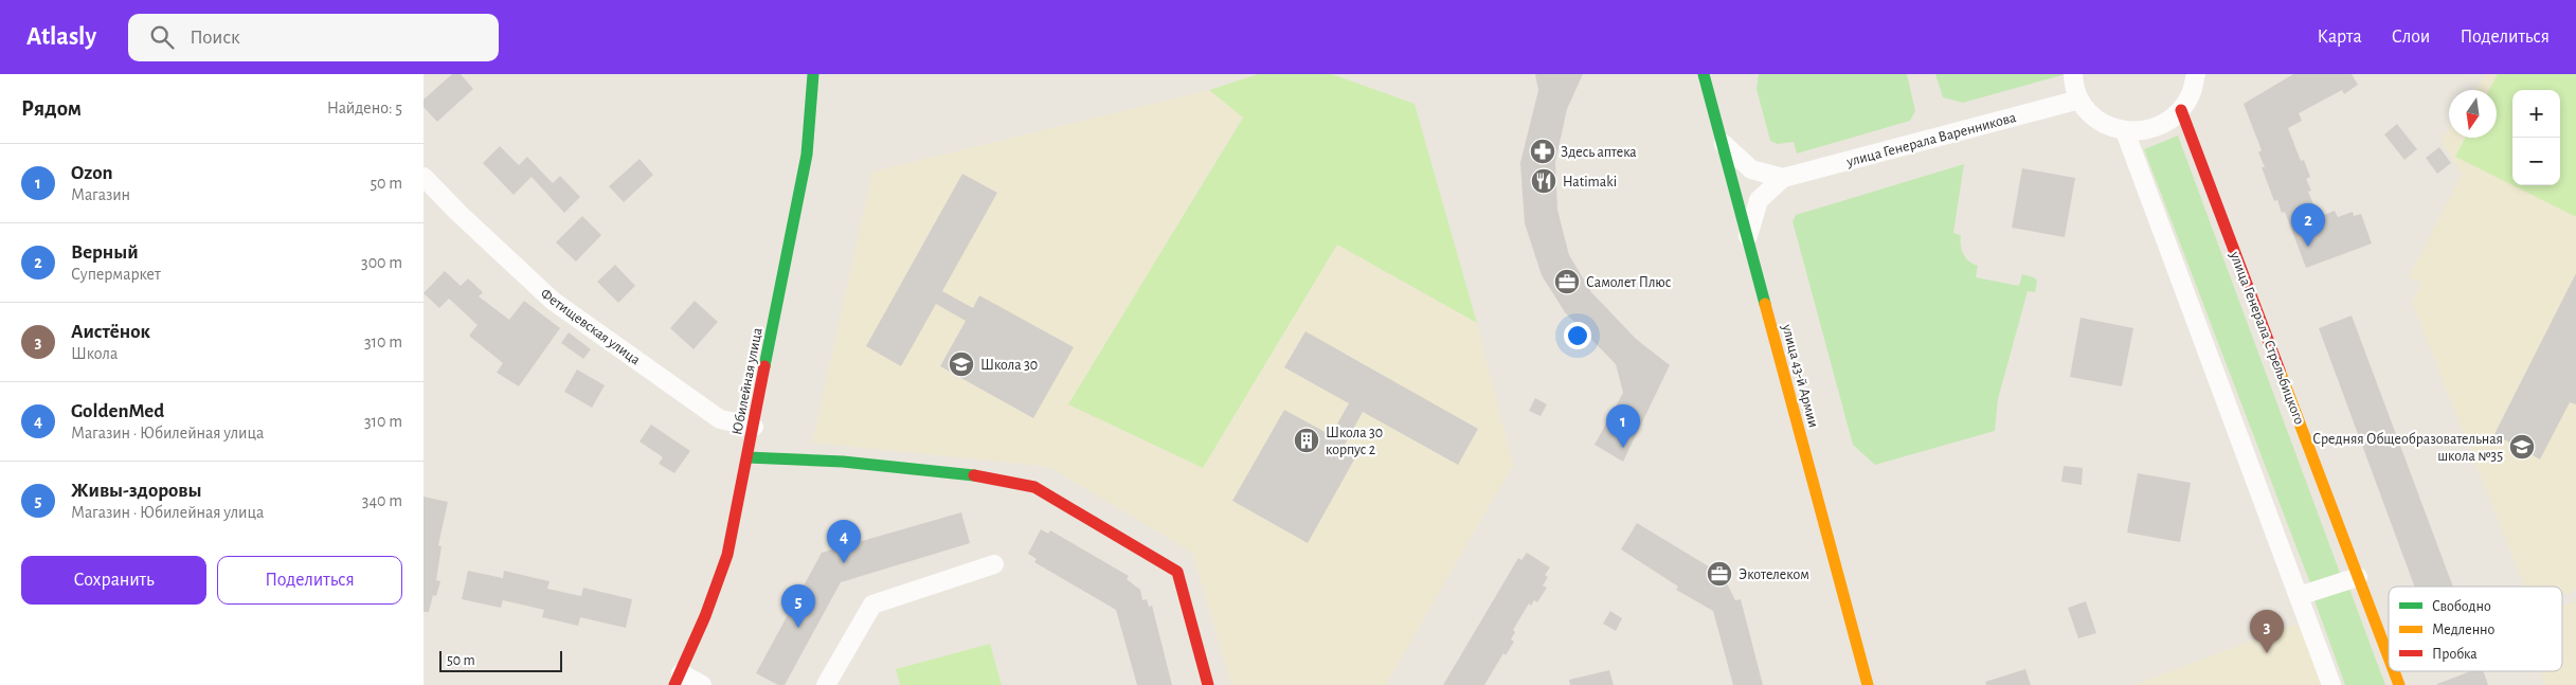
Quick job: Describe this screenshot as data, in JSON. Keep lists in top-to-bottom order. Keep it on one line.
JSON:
{"streets":{"street":["улица Генерала Варенникова","Фетищевская улица","улица Генерала Стрельбицкого","улица 43-й Армии","Юбилейная улица"]},"crossings":[["улица Генерала Варенникова","улица 43-й Армии"],["Фетищевская улица","Юбилейная улица"]],"places":{"pharmacy":["Здесь аптека"],"restaurant":["Hatimaki"],"office":["Самолет Плюс","Экотелеком"],"school or university":["Школа 30","Средняя Общеобразовательная школа №35"],"building":["Школа 30 корпус 2"]},"legend":["Свободно","Медленно","Пробка"],"scale_bar":"50 m","north":"bottom","page":{"header":"Atlasly","search":"Поиск","nav":["Карта","Слои","Поделиться"],"heading":["Рядом","Найдено: 5"],"map_buttons":["+","−"],"list":[{"mark":"1","name":"Ozon","note":"Магазин","value":"50 m"},{"mark":"2","name":"Верный","note":"Супермаркет","value":"300 m"},{"mark":"3","name":"Аистёнок","note":"Школа","value":"310 m"},{"mark":"4","name":"GoldenMed","note":"Магазин · Юбилейная улица","value":"310 m"},{"mark":"5","name":"Живы-здоровы","note":"Магазин · Юбилейная улица","value":"340 m"}],"pins":["2","1","4","5","3"],"buttons":["Сохранить","Поделиться"],"scale":"50 m"}}
